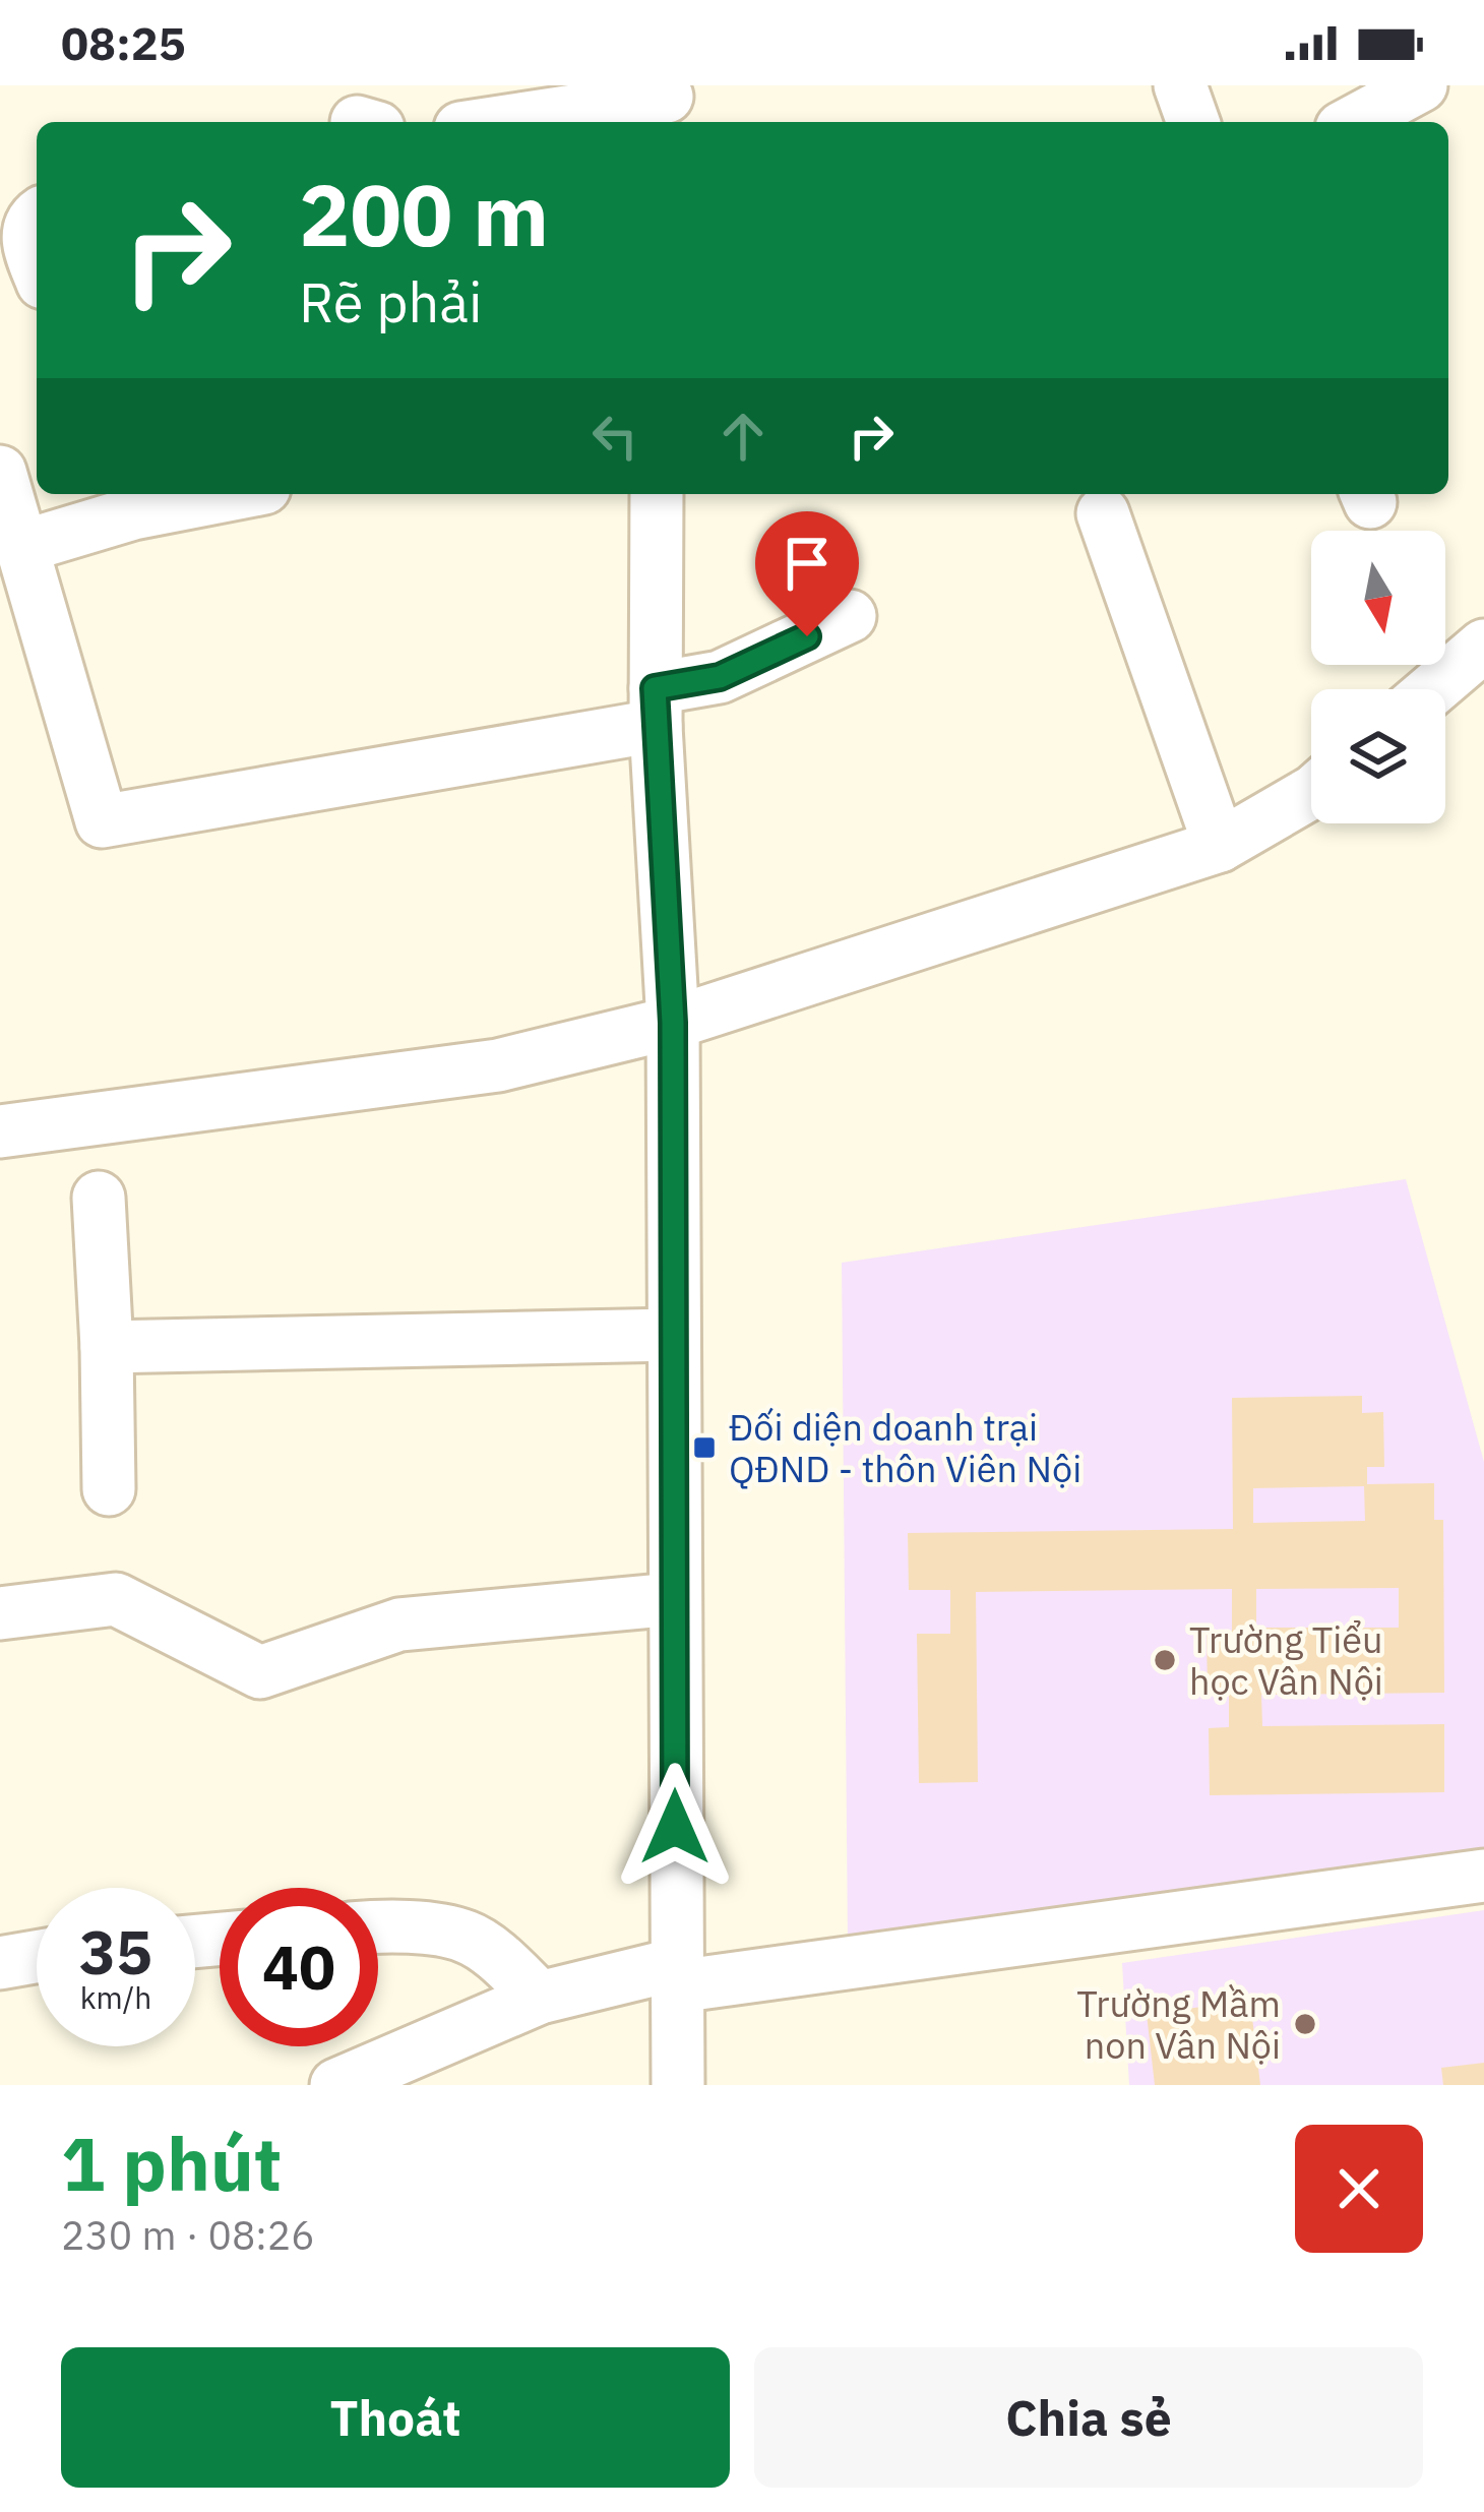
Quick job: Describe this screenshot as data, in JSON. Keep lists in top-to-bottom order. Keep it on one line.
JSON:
{"places":{"transit":["Đối diện doanh trại QĐND - thôn Viên Nội"],"other":["Trường Tiểu học Vân Nội","Trường Mầm non Vân Nội"]},"north":"bottom","page":{"status":"08:25","turn":["200 m","Rẽ phải"],"speed":"35 km/h","limit":"40","heading":["1 phút","230 m · 08:26"],"buttons":["Thoát","Chia sẻ"]}}
